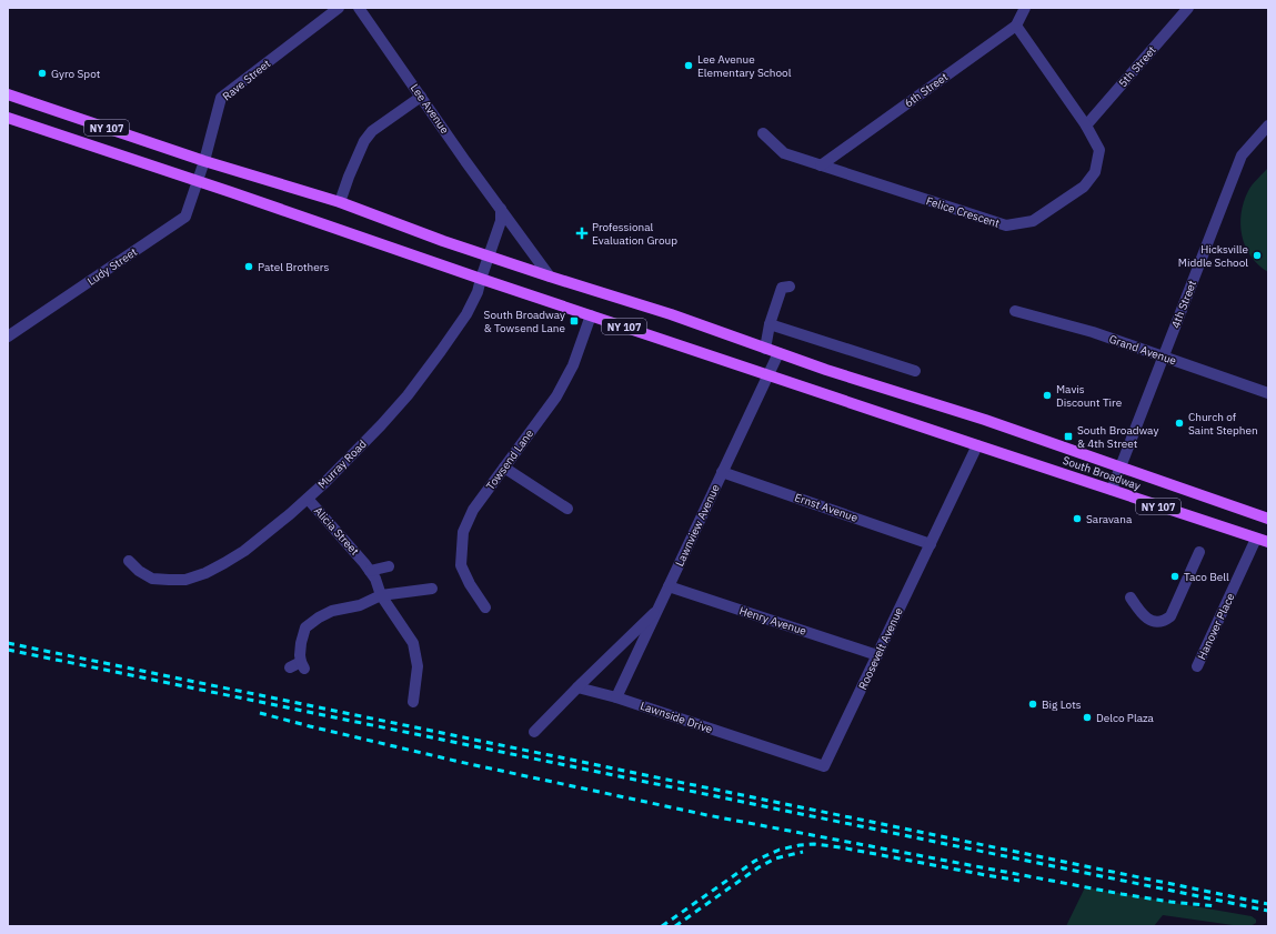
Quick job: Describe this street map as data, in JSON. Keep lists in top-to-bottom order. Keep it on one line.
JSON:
{"streets":{"main road":["NY 107","South Broadway"],"street":["5th Street","Rave Street","6th Street","Lee Avenue","Felice Crescent","Ludy Street","4th Street","Grand Avenue","Towsend Lane","Murray Road","Ernst Avenue","Lawnview Avenue","Alicia Street","Henry Avenue","Hanover Place","Roosevelt Avenue","Lawnside Drive"]},"crossings":[["5th Street","Felice Crescent"],["Rave Street","NY 107"],["Rave Street","Ludy Street"],["6th Street","Felice Crescent"],["Lee Avenue","NY 107"],["NY 107","Ludy Street"],["NY 107","Towsend Lane"],["NY 107","Murray Road"],["NY 107","South Broadway"],["NY 107","Lawnview Avenue"],["NY 107","Roosevelt Avenue"],["4th Street","Grand Avenue"],["4th Street","South Broadway"],["Murray Road","Alicia Street"],["South Broadway","Lawnview Avenue"],["South Broadway","Hanover Place"],["South Broadway","Roosevelt Avenue"],["Ernst Avenue","Lawnview Avenue"],["Ernst Avenue","Roosevelt Avenue"],["Lawnview Avenue","Henry Avenue"],["Lawnview Avenue","Lawnside Drive"],["Henry Avenue","Roosevelt Avenue"],["Roosevelt Avenue","Lawnside Drive"]],"places":{"other":["Lee Avenue Elementary School","Gyro Spot","Hicksville Middle School","Patel Brothers","Mavis Discount Tire","Church of Saint Stephen","Saravana","Taco Bell","Big Lots","Delco Plaza"],"health":["Professional Evaluation Group"],"transit":["South Broadway & Towsend Lane","South Broadway & 4th Street"]}}
